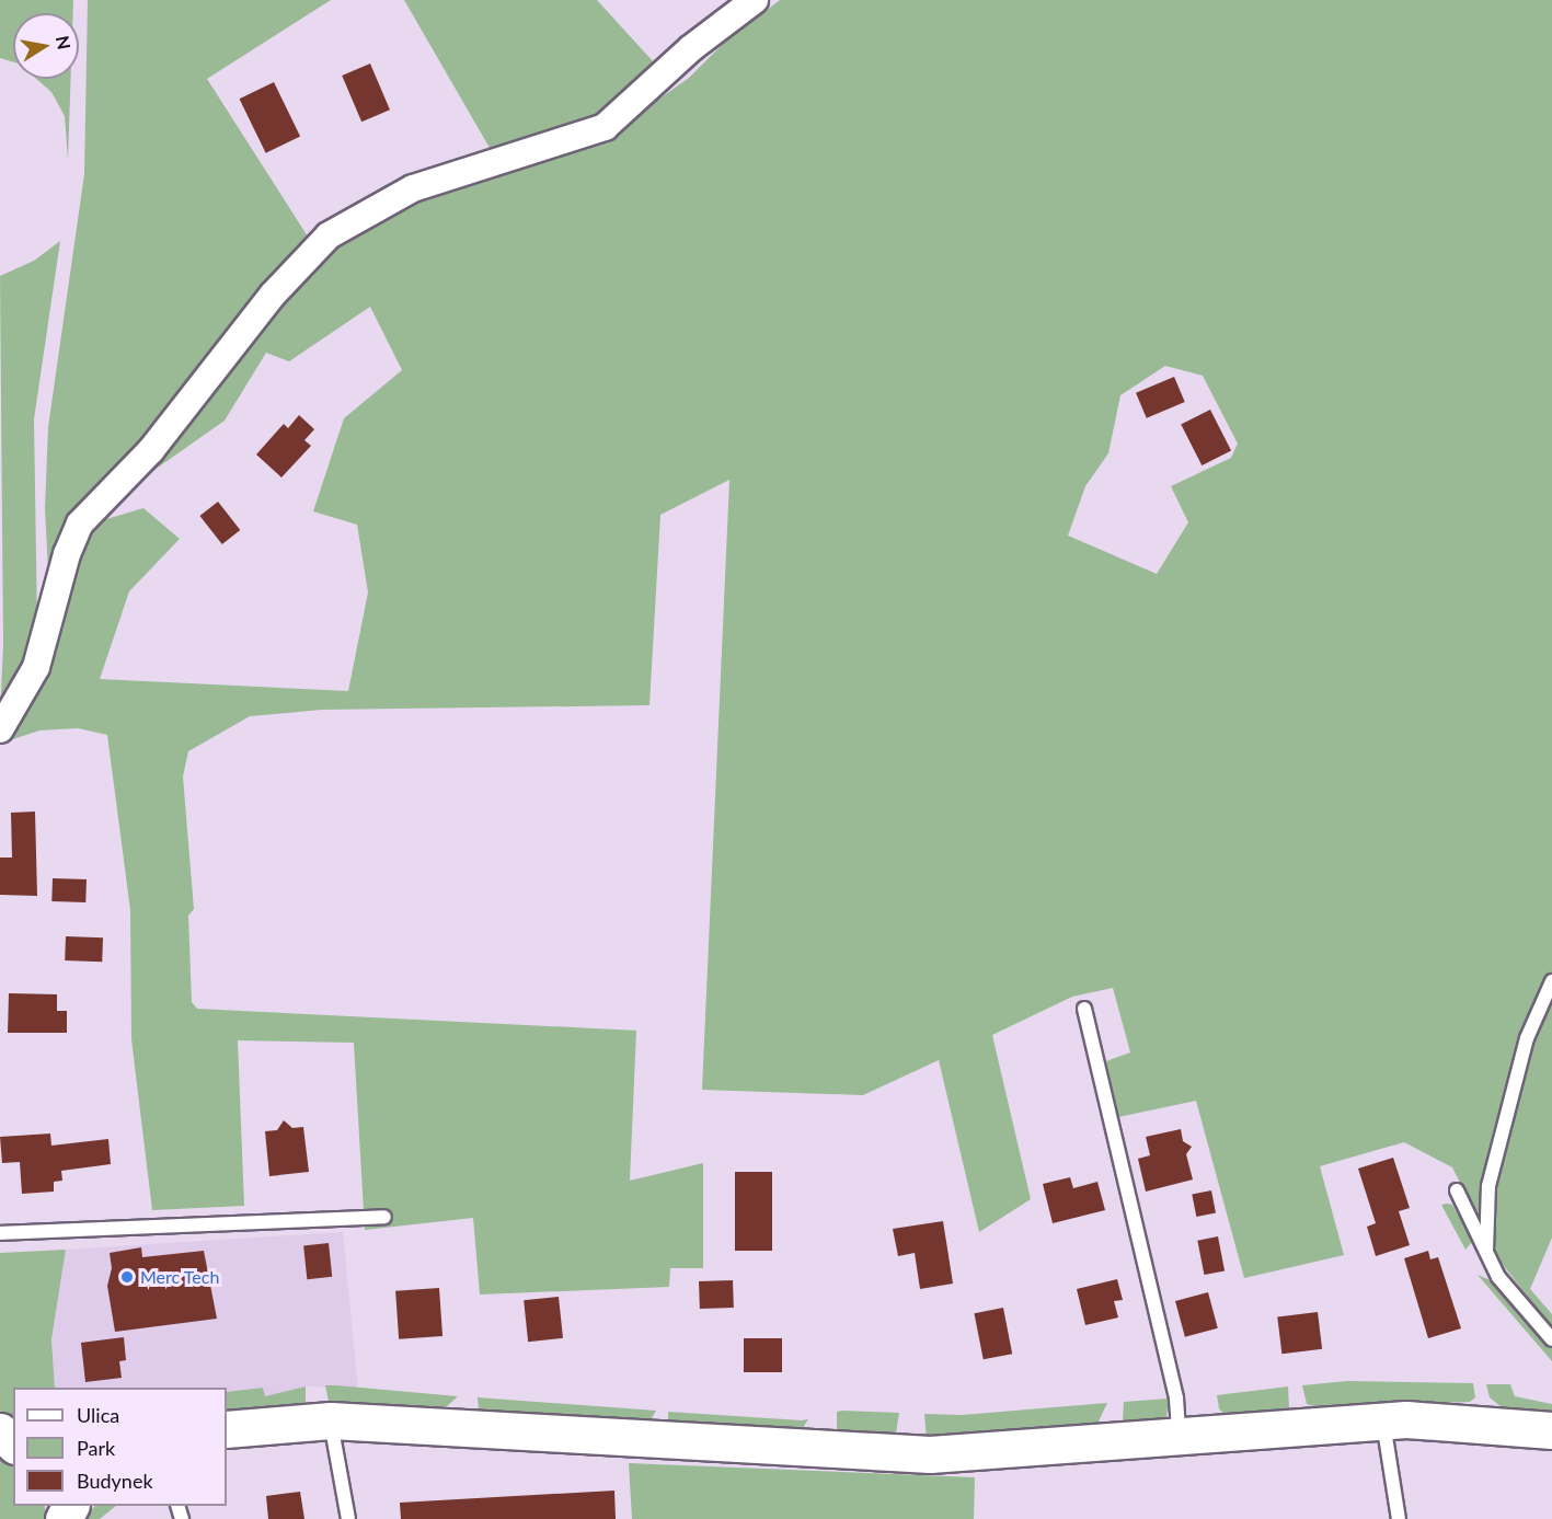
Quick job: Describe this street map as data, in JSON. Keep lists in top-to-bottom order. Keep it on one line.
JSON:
{"places":["Merc Tech"],"legend":["Ulica","Park","Budynek"],"north":"right"}
